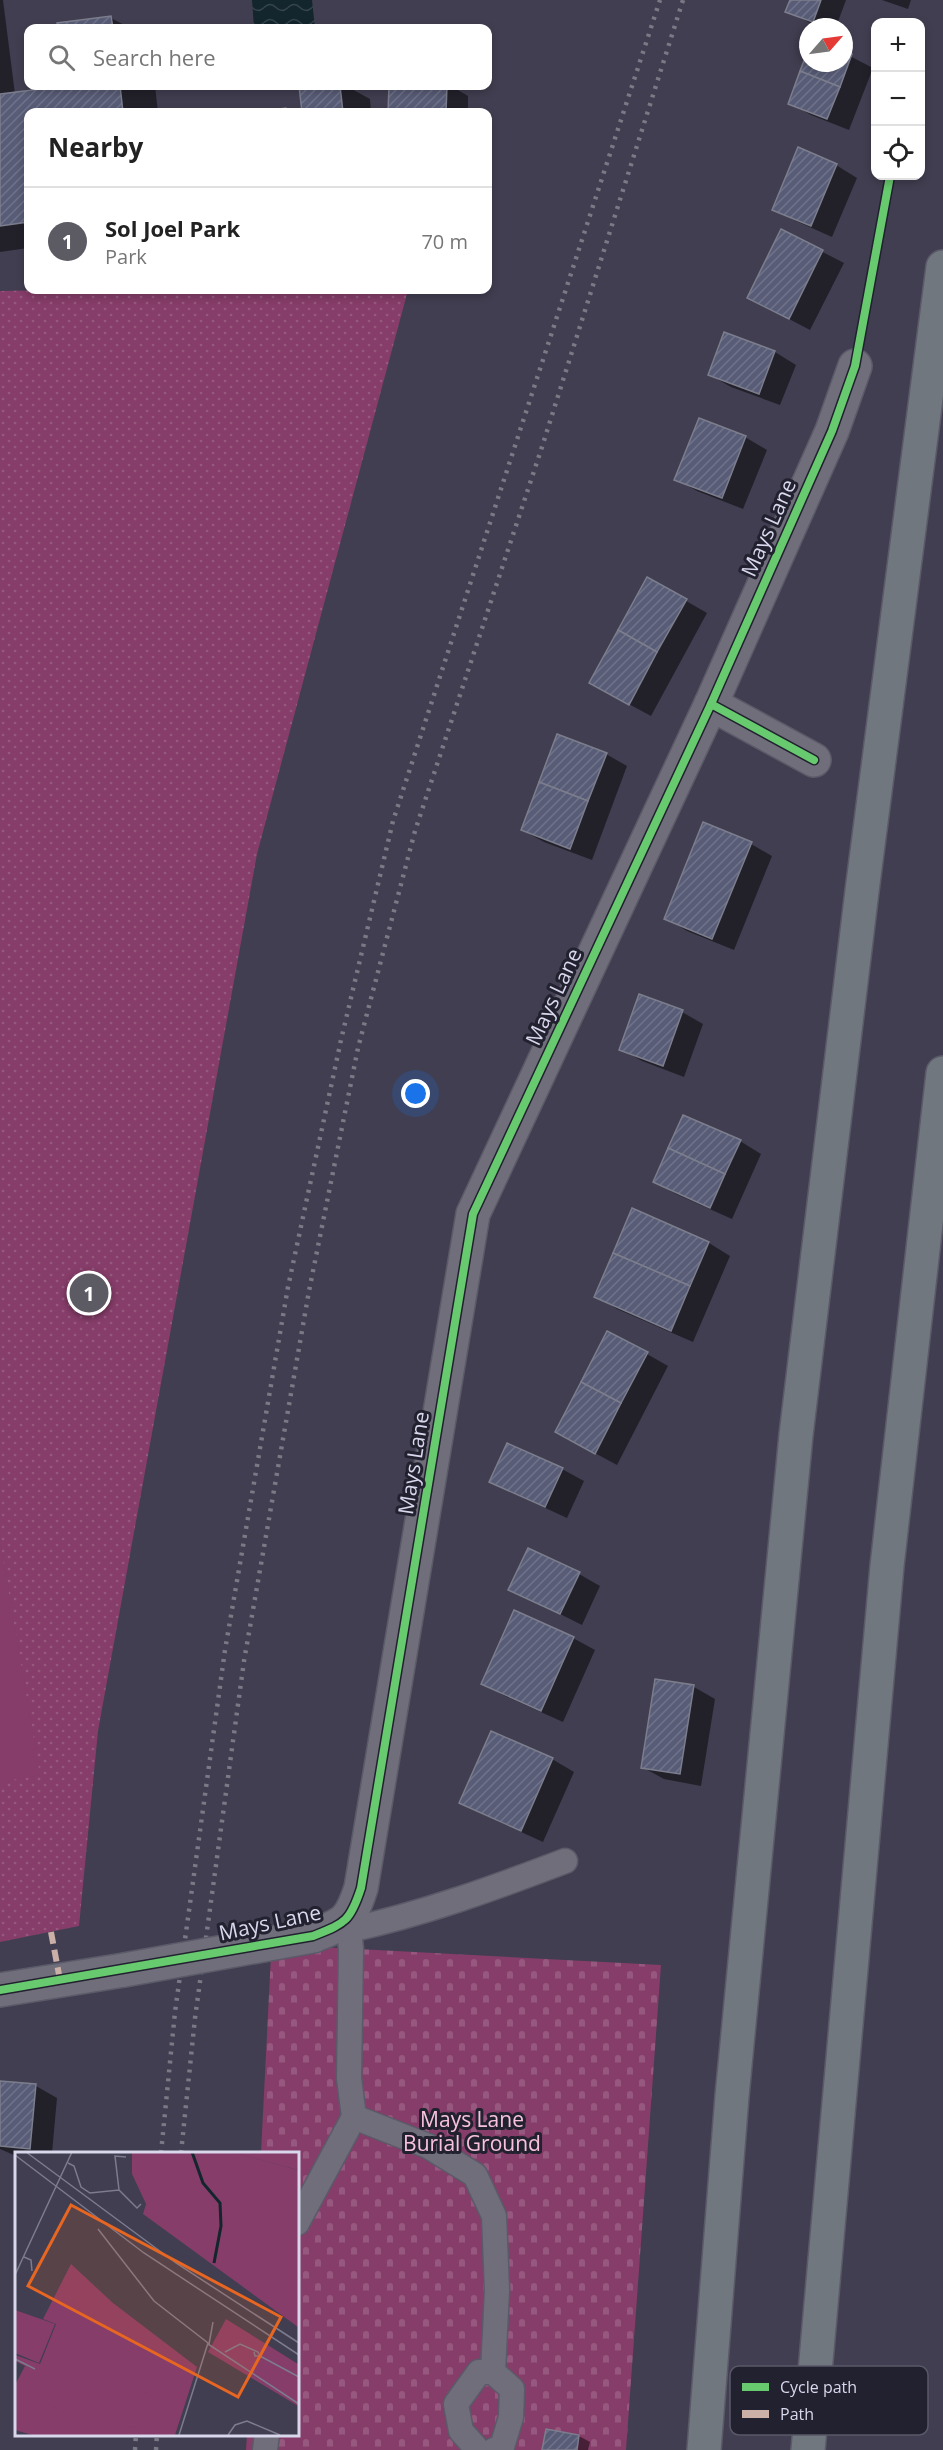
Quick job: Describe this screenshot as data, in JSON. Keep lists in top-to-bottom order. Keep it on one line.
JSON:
{"streets":{"street":["Mays Lane"]},"parks":["Mays Lane Burial Ground"],"legend":["Cycle path","Path"],"north":"top right","page":{"map_buttons":["+","−"],"search":"Search here","heading":"Nearby","list":[{"mark":"1","name":"Sol Joel Park","note":"Park","value":"70 m"}],"pins":"1"}}
